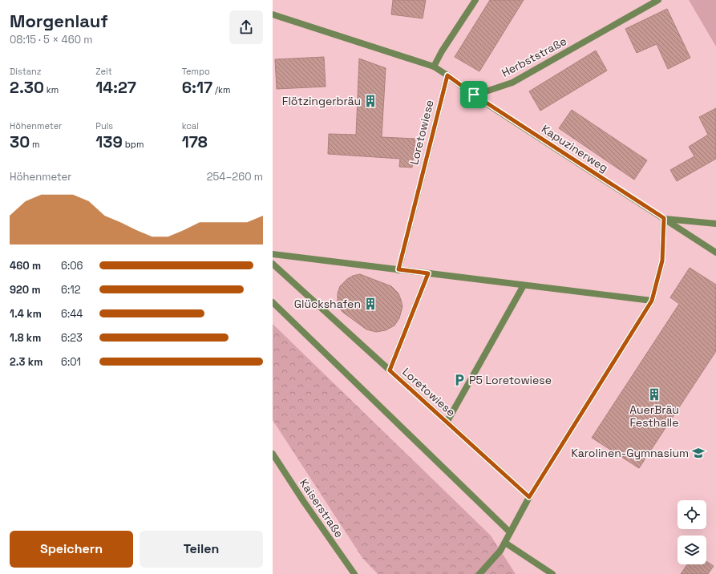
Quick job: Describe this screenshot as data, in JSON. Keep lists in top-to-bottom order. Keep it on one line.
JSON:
{"streets":{"street":["Herbststraße","Loretowiese","Kapuzinerweg","Kaiserstraße"]},"crossings":[["Herbststraße","Kapuzinerweg"]],"places":{"building":["Flötzingerbräu","Glückshafen","AuerBräu Festhalle"],"parking":["P5 Loretowiese"],"school or university":["Karolinen-Gymnasium"]},"page":{"heading":["Morgenlauf","08:15 · 5 × 460 m"],"stats":[["Distanz","2.30 km"],["Zeit","14:27"],["Tempo","6:17 /km"],["Höhenmeter","30 m"],["Puls","139 bpm"],["kcal","178"]],"chart":["Höhenmeter","254–260 m"],"list":[{"name":"460 m","note":"6:06"},{"name":"920 m","note":"6:12"},{"name":"1.4 km","note":"6:44"},{"name":"1.8 km","note":"6:23"},{"name":"2.3 km","note":"6:01"}],"buttons":["Speichern","Teilen"]}}
